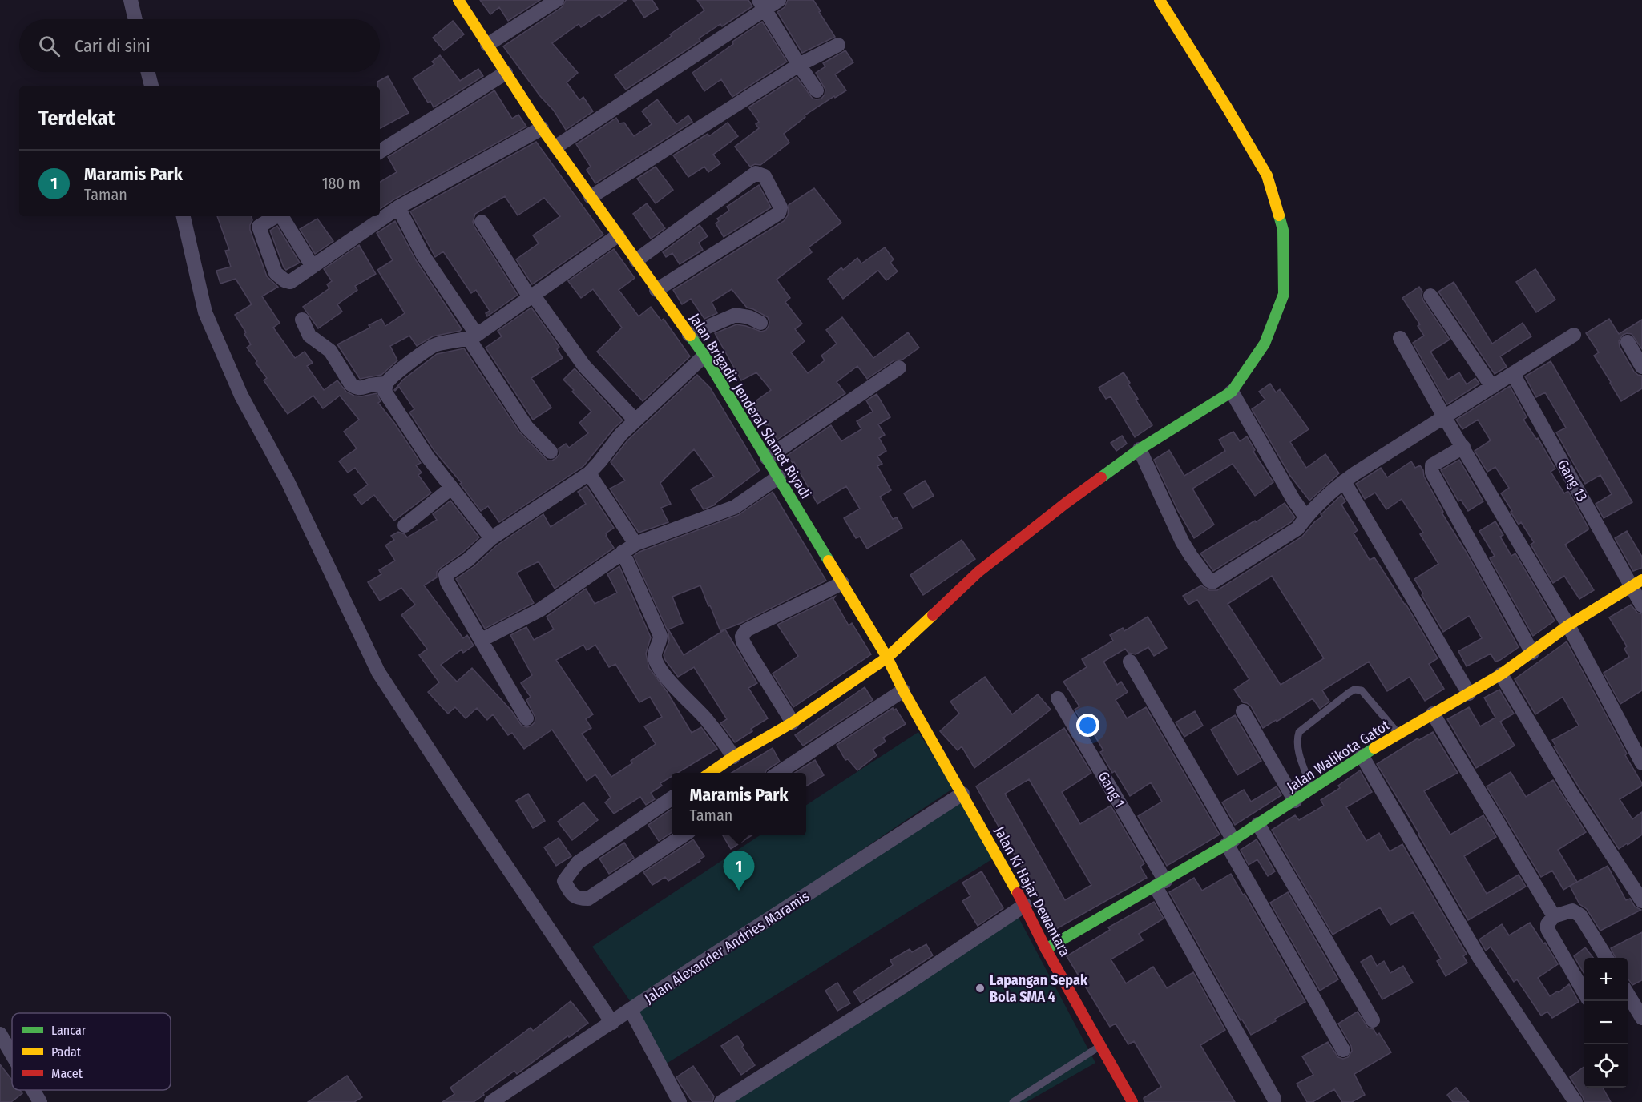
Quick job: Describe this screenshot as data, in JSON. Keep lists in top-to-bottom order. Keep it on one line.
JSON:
{"streets":{"street":["Jalan Brigadir Jenderal Slamet Riyadi","Gang 13","Jalan Walikota Gatot","Gang 1","Jalan Ki Hajar Dewantara","Jalan Alexander Andries Maramis"]},"crossings":[["Jalan Brigadir Jenderal Slamet Riyadi","Jalan Ki Hajar Dewantara"],["Jalan Brigadir Jenderal Slamet Riyadi","Jalan Alexander Andries Maramis"],["Gang 13","Jalan Walikota Gatot"],["Jalan Walikota Gatot","Gang 1"],["Jalan Walikota Gatot","Jalan Ki Hajar Dewantara"],["Jalan Ki Hajar Dewantara","Jalan Alexander Andries Maramis"]],"places":["Lapangan Sepak Bola SMA 4"],"legend":["Lancar","Padat","Macet"],"page":{"search":"Cari di sini","heading":"Terdekat","list":[{"mark":"1","name":"Maramis Park","note":"Taman","value":"180 m"}],"popup":["Maramis Park","Taman"],"pins":"1","map_buttons":["+","−"]}}
